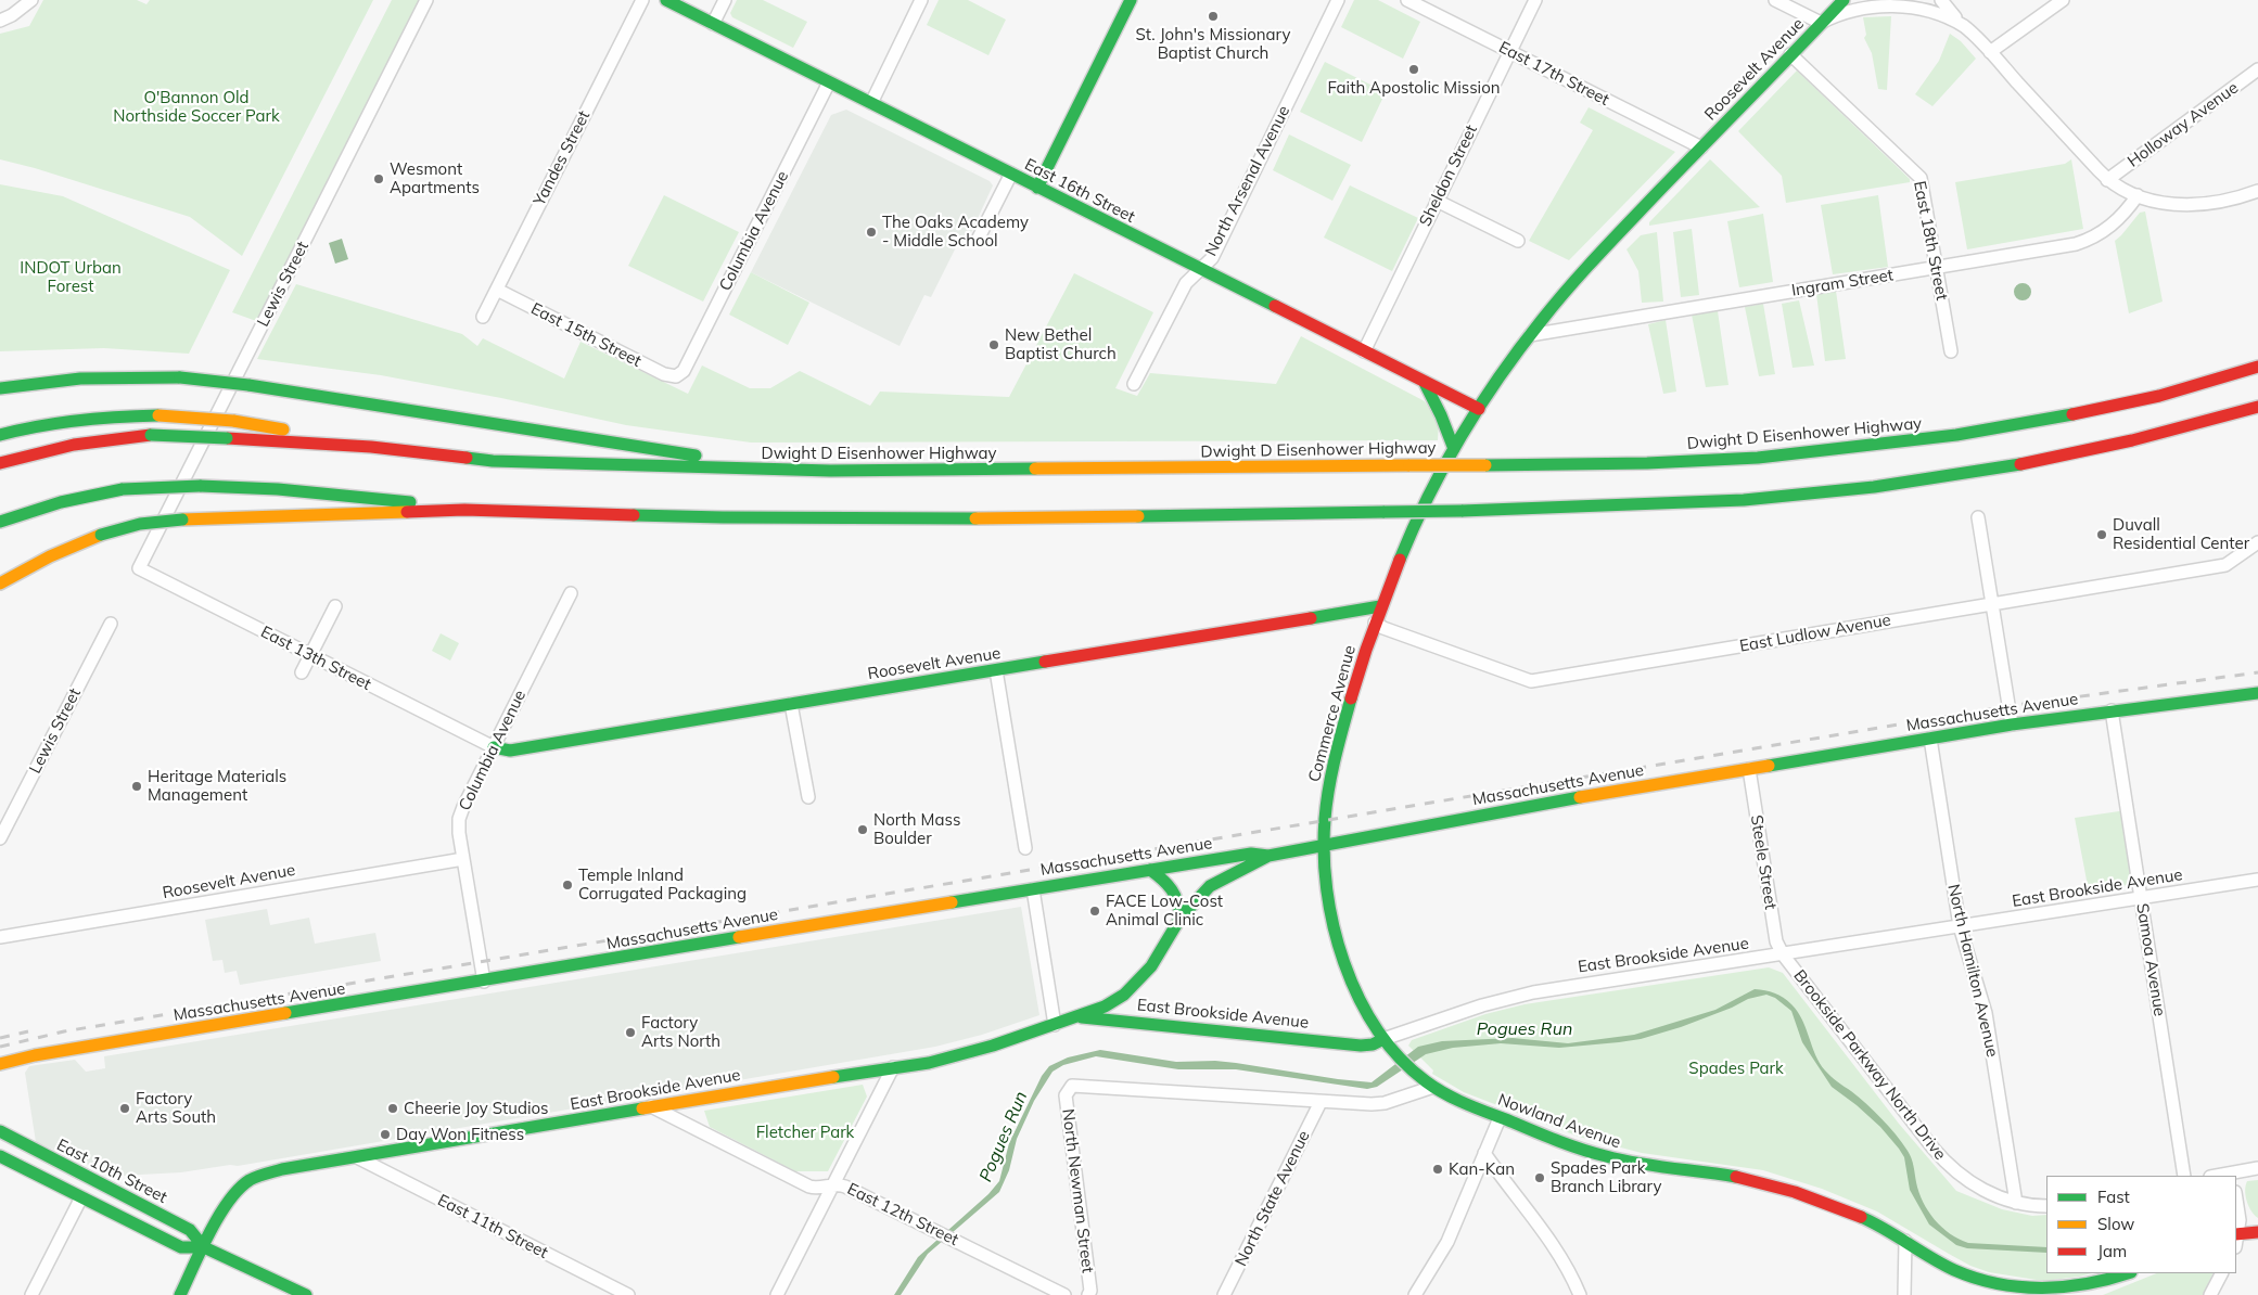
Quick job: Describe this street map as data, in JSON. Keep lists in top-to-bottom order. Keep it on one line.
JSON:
{"streets":{"main road":["Roosevelt Avenue","East 16th Street","Dwight D Eisenhower Highway","Massachusetts Avenue","Commerce Avenue","East Brookside Avenue","Nowland Avenue","East 10th Street"],"street":["East 17th Street","Holloway Avenue","Yandes Street","Sheldon Street","North Arsenal Avenue","Columbia Avenue","East 18th Street","Ingram Street","Lewis Street","East 15th Street","East Ludlow Avenue","East 13th Street","Steele Street","Samoa Avenue","North Hamilton Avenue","Brookside Parkway North Drive","North Newman Street","North State Avenue","East 12th Street","East 11th Street"]},"crossings":[["Roosevelt Avenue","East 17th Street"],["Roosevelt Avenue","Holloway Avenue"],["Roosevelt Avenue","East 16th Street"],["Roosevelt Avenue","Columbia Avenue"],["Roosevelt Avenue","East 18th Street"],["Roosevelt Avenue","Ingram Street"],["Roosevelt Avenue","East 13th Street"],["Roosevelt Avenue","Commerce Avenue"],["East 17th Street","Sheldon Street"],["Yandes Street","East 15th Street"],["Sheldon Street","East 16th Street"],["North Arsenal Avenue","East 16th Street"],["East 16th Street","Columbia Avenue"],["East 16th Street","Commerce Avenue"],["Columbia Avenue","East 15th Street"],["Columbia Avenue","East 13th Street"],["Columbia Avenue","Massachusetts Avenue"],["East 18th Street","Ingram Street"],["Lewis Street","East 13th Street"],["East Ludlow Avenue","Commerce Avenue"],["Massachusetts Avenue","Commerce Avenue"],["Massachusetts Avenue","Steele Street"],["Massachusetts Avenue","East Brookside Avenue"],["Massachusetts Avenue","Samoa Avenue"],["Massachusetts Avenue","North Hamilton Avenue"],["Commerce Avenue","East Brookside Avenue"],["Commerce Avenue","Nowland Avenue"],["Steele Street","East Brookside Avenue"],["Steele Street","Brookside Parkway North Drive"],["East Brookside Avenue","Samoa Avenue"],["East Brookside Avenue","North Hamilton Avenue"],["East Brookside Avenue","Brookside Parkway North Drive"],["East Brookside Avenue","Nowland Avenue"],["East Brookside Avenue","East 10th Street"],["East Brookside Avenue","East 12th Street"],["East Brookside Avenue","East 11th Street"],["North Hamilton Avenue","Brookside Parkway North Drive"],["North Newman Street","North State Avenue"]],"water":["Pogues Run"],"parks":["O'Bannon Old Northside Soccer Park","INDOT Urban Forest","Spades Park","Fletcher Park"],"places":["St. John's Missionary Baptist Church","Faith Apostolic Mission","Wesmont Apartments","The Oaks Academy - Middle School","New Bethel Baptist Church","Duvall Residential Center","Heritage Materials Management","North Mass Boulder","Temple Inland Corrugated Packaging","FACE Low-Cost Animal Clinic","Factory Arts North","Factory Arts South","Cheerie Joy Studios","Day Won Fitness","Kan-Kan","Spades Park Branch Library"],"legend":["Fast","Slow","Jam"]}
